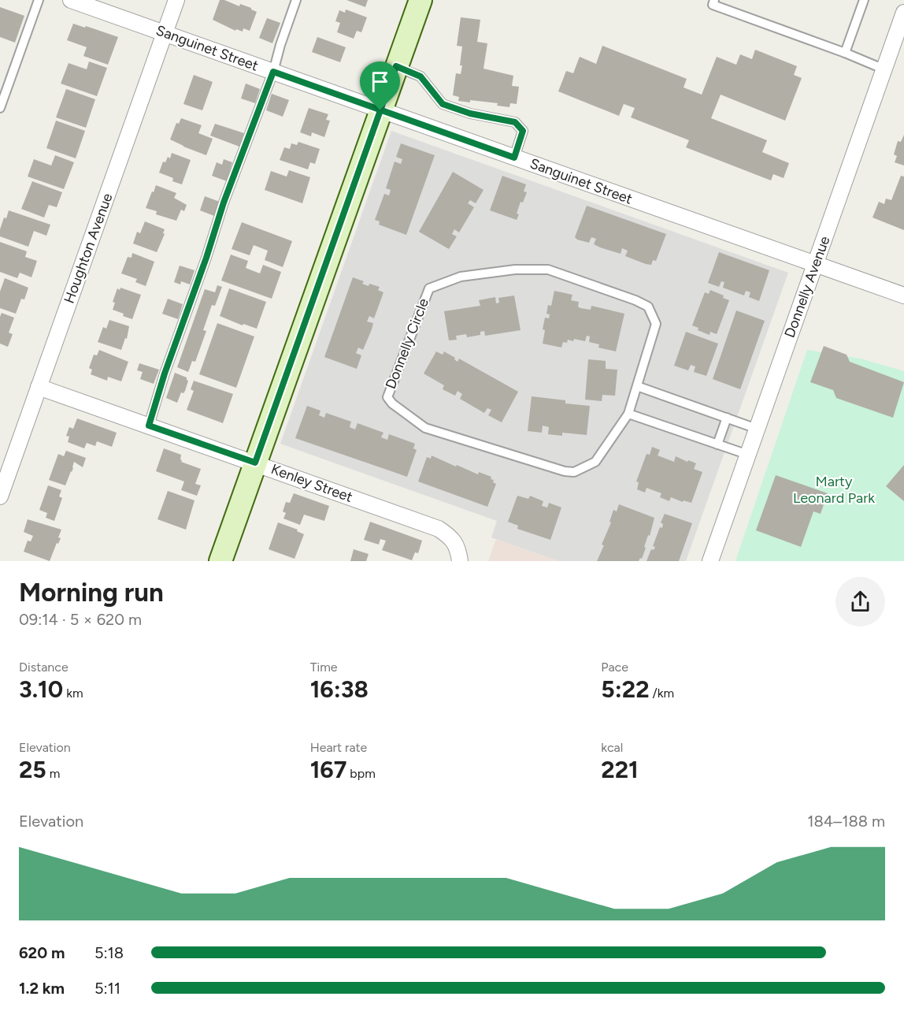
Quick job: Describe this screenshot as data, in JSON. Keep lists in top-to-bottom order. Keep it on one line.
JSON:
{"streets":{"street":["Sanguinet Street","Houghton Avenue","Donnelly Avenue","Kenley Street"],"lane":["Donnelly Circle"]},"crossings":[["Sanguinet Street","Houghton Avenue"],["Sanguinet Street","Donnelly Avenue"],["Houghton Avenue","Kenley Street"]],"parks":["Marty Leonard Park"],"page":{"heading":["Morning run","09:14 · 5 × 620 m"],"stats":[["Distance","3.10 km"],["Time","16:38"],["Pace","5:22 /km"],["Elevation","25 m"],["Heart rate","167 bpm"],["kcal","221"]],"chart":["Elevation","184–188 m"],"list":[{"name":"620 m","note":"5:18"},{"name":"1.2 km","note":"5:11"}]}}
